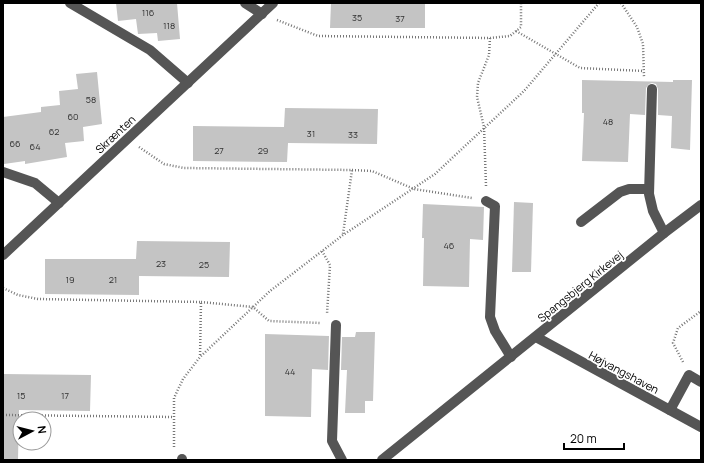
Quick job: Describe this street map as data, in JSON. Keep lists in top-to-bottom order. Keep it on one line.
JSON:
{"streets":{"street":["Skrænten","Spangsbjerg Kirkevej","Højvangshaven"]},"crossings":[["Spangsbjerg Kirkevej","Højvangshaven"]],"house_numbers":["116","35","37","118","58","60","48","62","31","33","66","64","27","29","46","23","25","19","21","44","15","17"],"scale_bar":"20 m","north":"right"}
